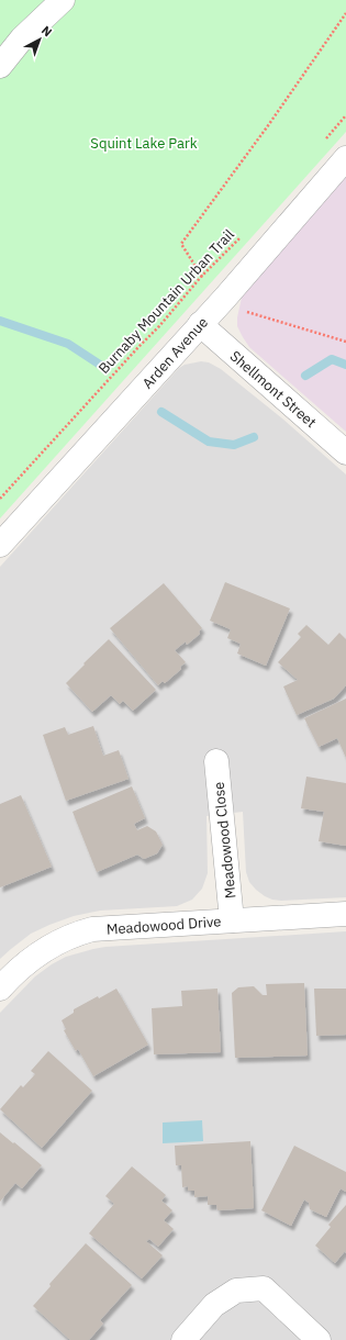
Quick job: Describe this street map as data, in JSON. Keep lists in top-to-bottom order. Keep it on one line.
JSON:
{"streets":{"street":["Arden Avenue","Shellmont Street","Meadowood Close","Meadowood Drive"],"path":["Burnaby Mountain Urban Trail"]},"crossings":[["Arden Avenue","Shellmont Street"],["Meadowood Close","Meadowood Drive"]],"parks":["Squint Lake Park"],"north":"top right"}
